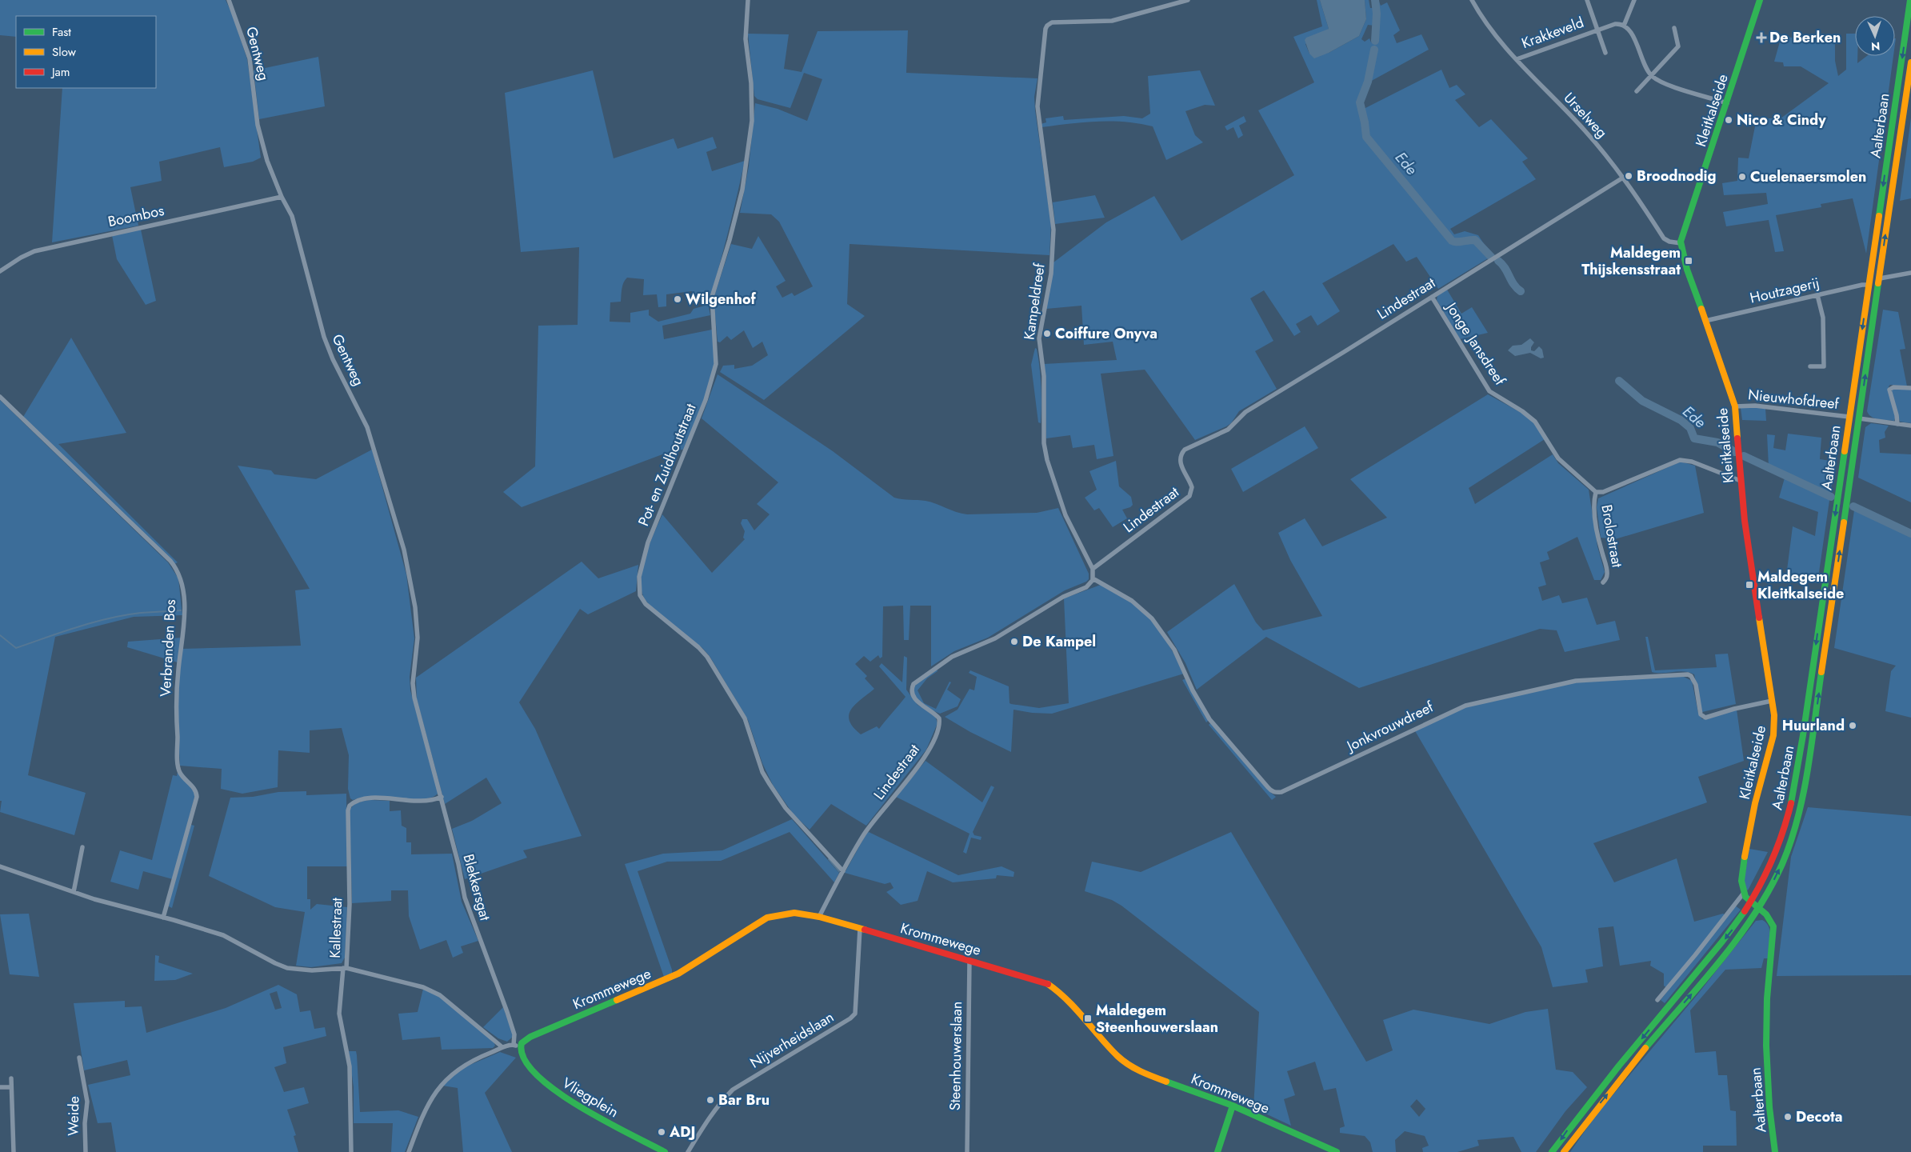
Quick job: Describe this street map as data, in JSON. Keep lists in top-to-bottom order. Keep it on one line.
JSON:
{"streets":{"main road":["Kleitkalseide","Aalterbaan","Krommewege","Vliegplein"],"street":["Krakkeveld","Gentweg","Urselweg","Boombos","Houtzagerij","Lindestraat","Kampeldreef","Jonge Jansdreef","Nieuwhofdreef","Pot- en Zuidhoutstraat","Brolostraat","Verbranden Bos","Jonkvrouwdreef","Blekkersgat","Kallestraat","Nijverheidslaan","Steenhouwerslaan","Weide"]},"crossings":[["Krakkeveld","Urselweg"],["Gentweg","Boombos"],["Gentweg","Blekkersgat"],["Kleitkalseide","Urselweg"],["Kleitkalseide","Houtzagerij"],["Kleitkalseide","Nieuwhofdreef"],["Kleitkalseide","Jonkvrouwdreef"],["Urselweg","Lindestraat"],["Aalterbaan","Houtzagerij"],["Aalterbaan","Nieuwhofdreef"],["Lindestraat","Kampeldreef"],["Lindestraat","Jonge Jansdreef"],["Lindestraat","Pot- en Zuidhoutstraat"],["Lindestraat","Jonkvrouwdreef"],["Lindestraat","Krommewege"],["Jonge Jansdreef","Brolostraat"],["Blekkersgat","Kallestraat"],["Krommewege","Nijverheidslaan"],["Krommewege","Steenhouwerslaan"],["Krommewege","Vliegplein"]],"water":["Ede"],"places":{"health":["De Berken"],"other":["Nico & Cindy","Broodnodig","Cuelenaersmolen","Wilgenhof","Coiffure Onyva","De Kampel","Huurland","Bar Bru","Decota","ADJ"],"transit":["Maldegem Thijskensstraat","Maldegem Kleitkalseide","Maldegem Steenhouwerslaan"]},"legend":["Fast","Slow","Jam"],"north":"bottom"}
